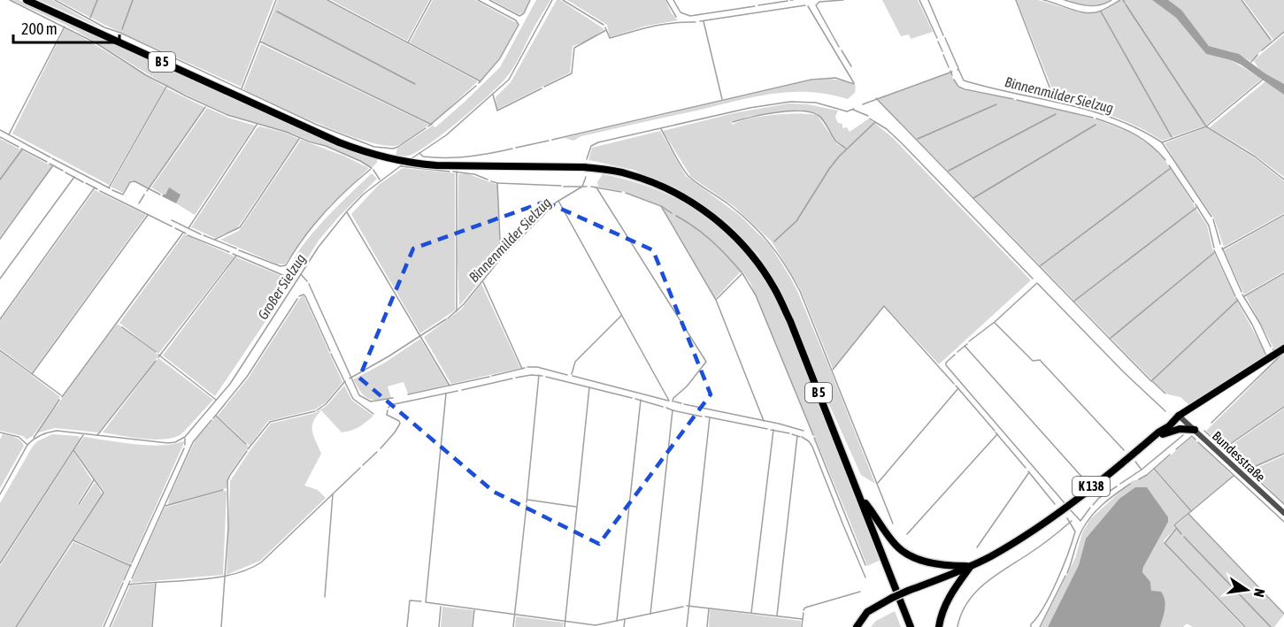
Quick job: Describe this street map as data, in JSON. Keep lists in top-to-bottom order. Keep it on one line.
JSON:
{"streets":{"highway":["B 5","K 138"],"street":["Bundesstraße"]},"crossings":[["Bundesstraße","K 138"]],"water":["Binnenmilder Sielzug","Großer Sielzug"],"scale_bar":"200 m","north":"right"}
